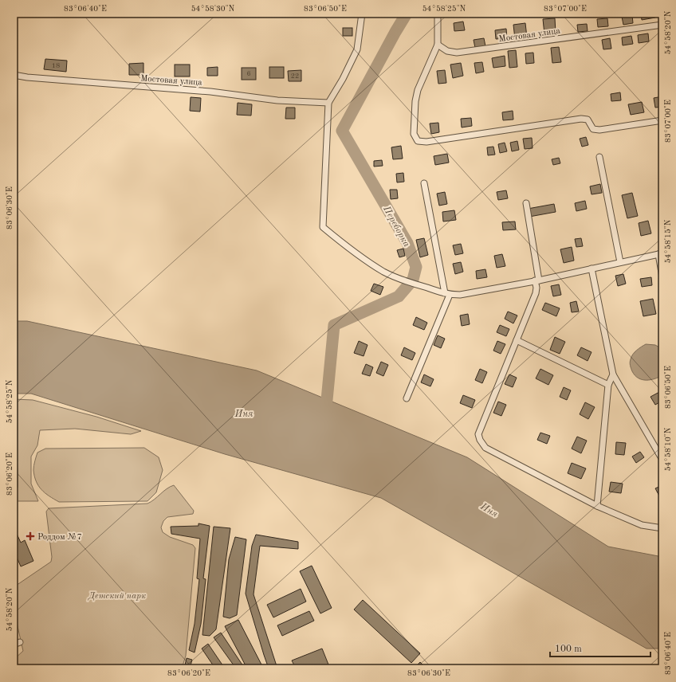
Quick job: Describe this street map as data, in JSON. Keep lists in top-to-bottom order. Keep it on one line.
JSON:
{"streets":{"street":["Мостовая улица"]},"water":["Переборка","Иня"],"parks":["Детский парк"],"places":{"health":["Роддом №7"]},"house_numbers":["18","6","22"],"scale_bar":"100 m","coordinates":["83°06'40\"E","54°58'30\"N","83°06'50\"E","54°58'25\"N","83°07'00\"E","54°58'20\"N","83°06'30\"E","54°58'15\"N","54°58'10\"N","83°06'20\"E"]}
